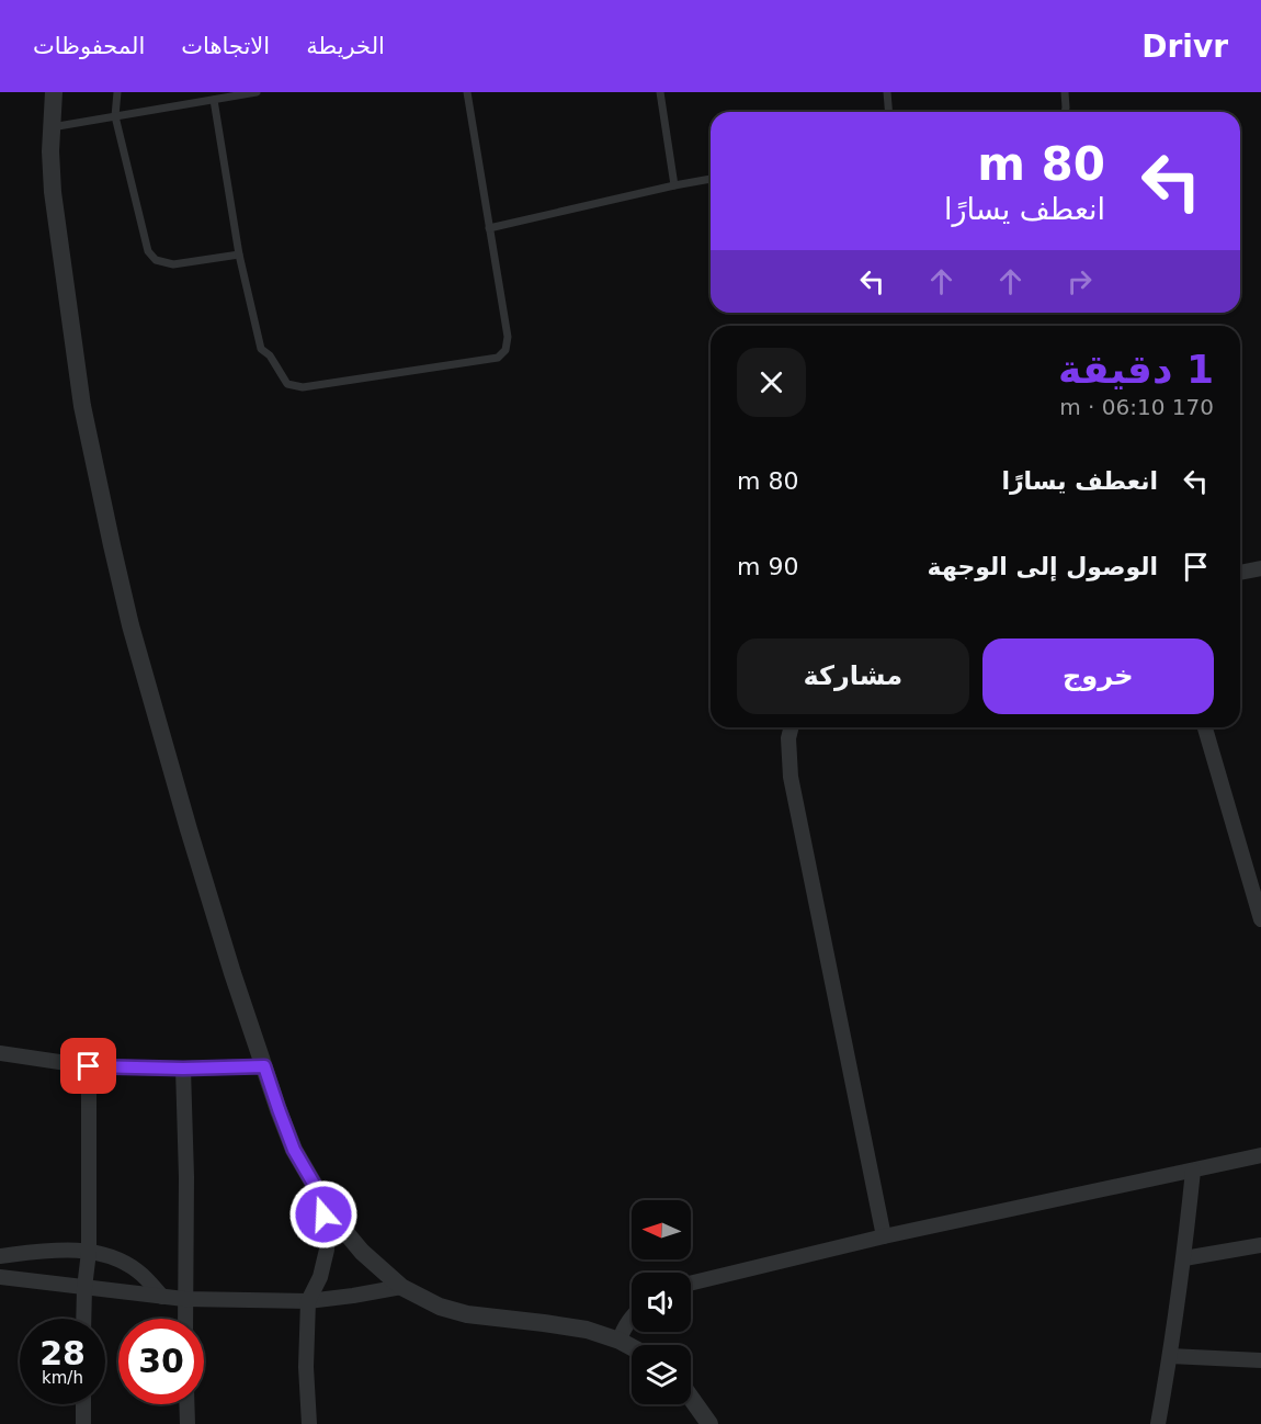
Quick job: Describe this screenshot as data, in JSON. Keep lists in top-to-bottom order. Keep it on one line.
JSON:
{"north":"left","page":{"header":"Drivr","nav":["الخريطة","الاتجاهات","المحفوظات"],"turn":["80 m","انعطف يسارًا"],"heading":["1 دقيقة","170 m · 06:10"],"list":[{"name":"انعطف يسارًا","value":"80 m"},{"name":"الوصول إلى الوجهة","value":"90 m"}],"buttons":["خروج","مشاركة"],"speed":"28 km/h","limit":"30"}}
